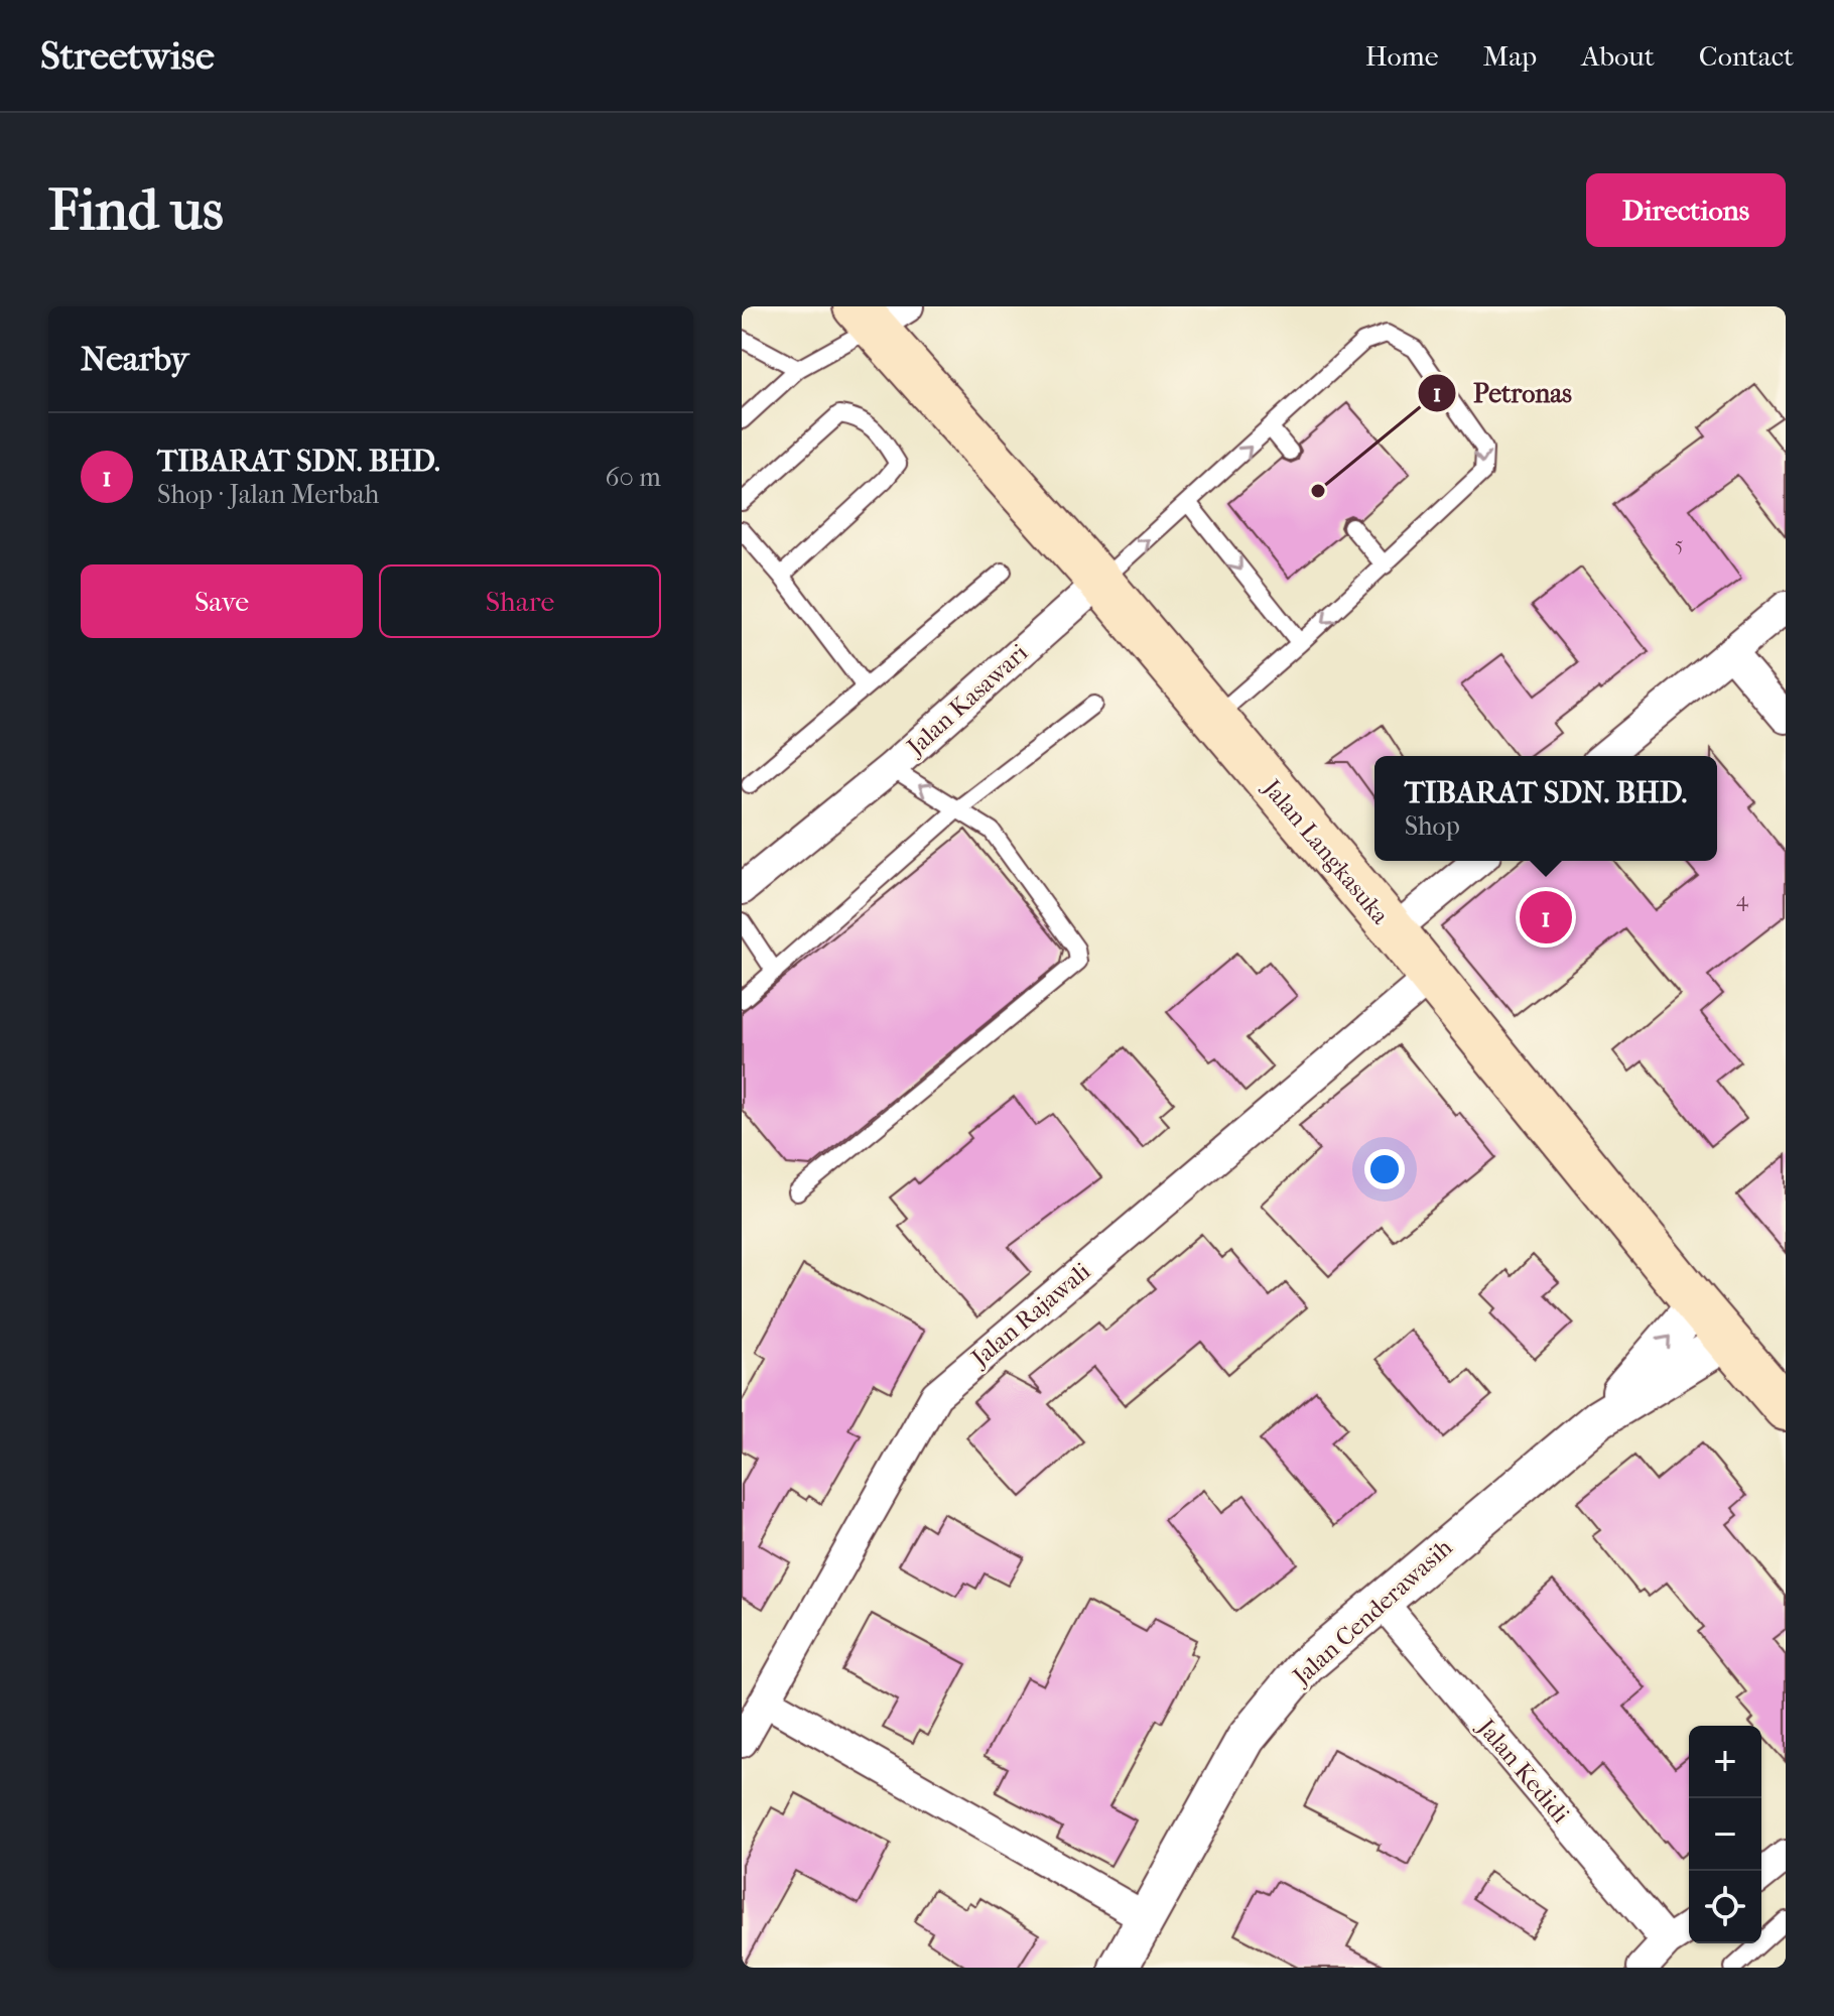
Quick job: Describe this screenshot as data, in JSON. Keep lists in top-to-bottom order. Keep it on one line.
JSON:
{"streets":{"main road":["Jalan Langkasuka"],"street":["Jalan Kasawari","Jalan Rajawali","Jalan Cenderawasih","Jalan Kedidi"]},"crossings":[["Jalan Kasawari","Jalan Langkasuka"],["Jalan Langkasuka","Jalan Rajawali"],["Jalan Langkasuka","Jalan Cenderawasih"],["Jalan Cenderawasih","Jalan Kedidi"]],"places":["Petronas"],"house_numbers":["5","4"],"page":{"header":"Streetwise","nav":["Home","Map","About","Contact"],"buttons":["Directions",["Save","Share"]],"title":"Find us","heading":"Nearby","list":[{"mark":"1","name":"TIBARAT SDN. BHD.","note":"Shop · Jalan Merbah","value":"60 m"}],"popup":["TIBARAT SDN. BHD.","Shop"],"pins":"1","map_buttons":["+","−"]}}
